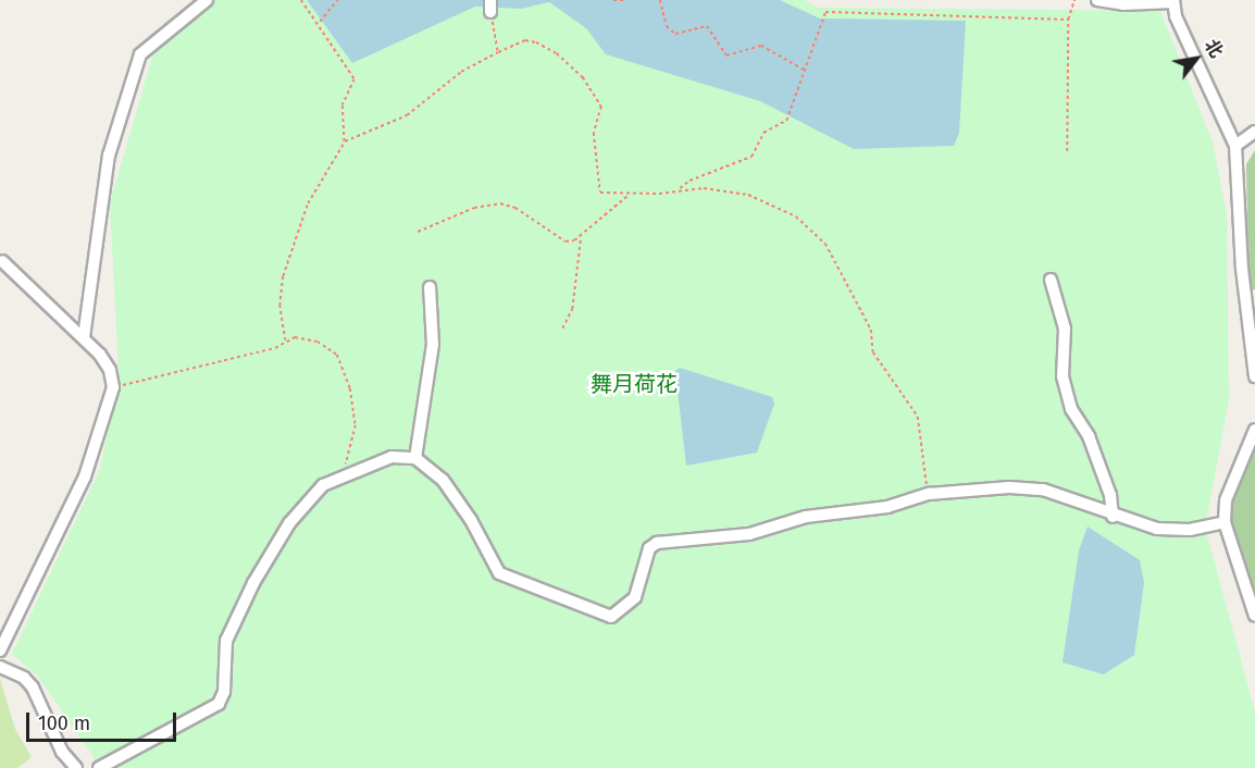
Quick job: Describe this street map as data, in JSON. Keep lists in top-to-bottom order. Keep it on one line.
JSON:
{"parks":["舞月荷花"],"scale_bar":"100 m","north":"top right"}
